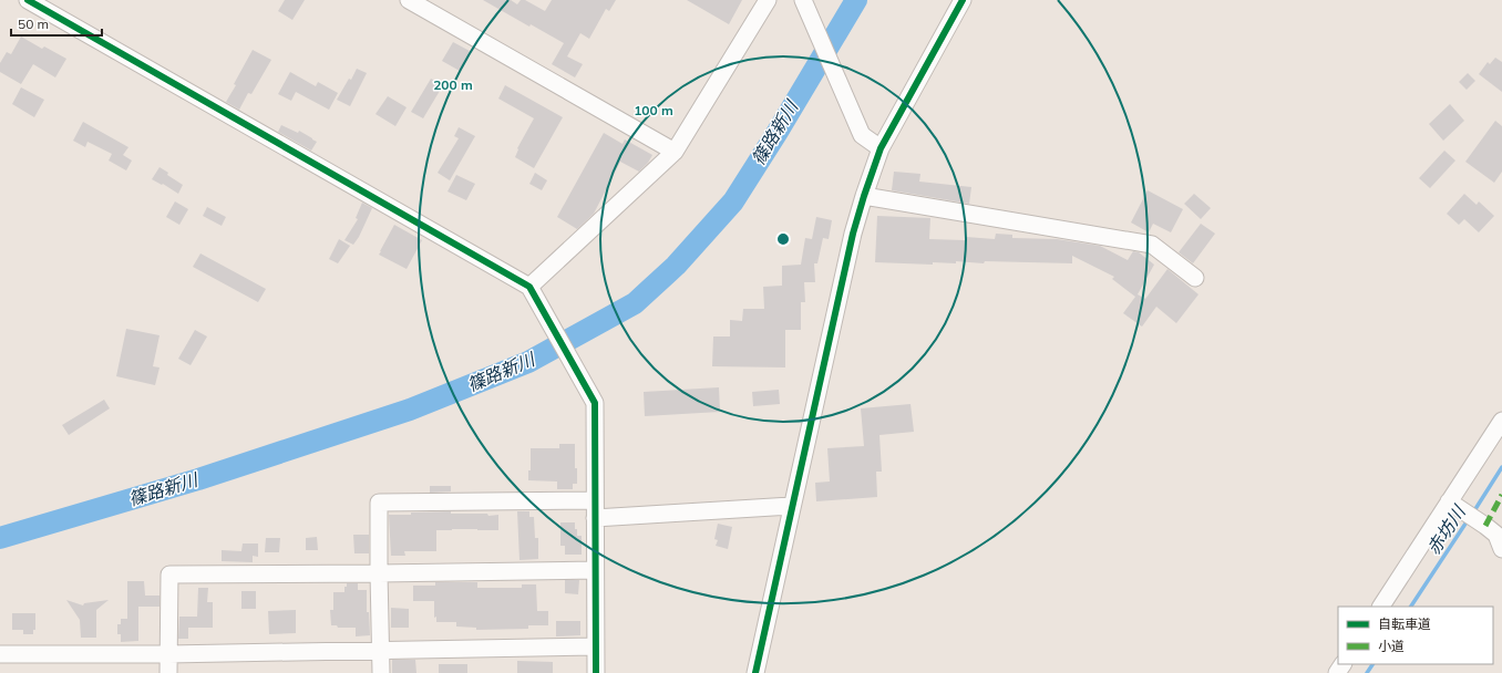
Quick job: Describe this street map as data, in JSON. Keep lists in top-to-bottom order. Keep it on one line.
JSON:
{"water":["篠路新川","赤坊川"],"legend":["自転車道","小道"],"scale_bar":"50 m","rings":["200 m","100 m"]}
